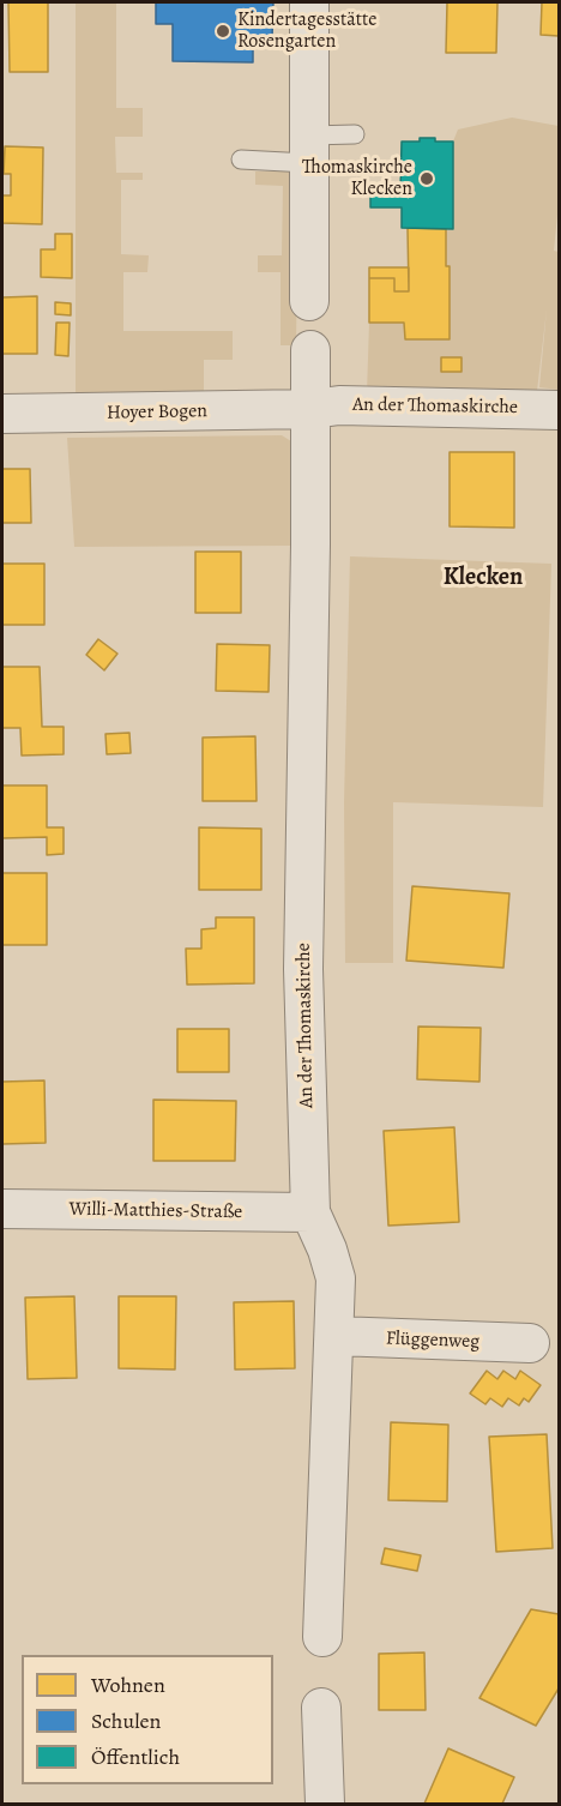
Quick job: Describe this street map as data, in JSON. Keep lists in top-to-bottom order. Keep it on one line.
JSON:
{"streets":{"street":["An der Thomaskirche","Hoyer Bogen","Willi-Matthies-Straße","Flüggenweg"]},"crossings":[["An der Thomaskirche","Hoyer Bogen"],["An der Thomaskirche","Willi-Matthies-Straße"],["An der Thomaskirche","Flüggenweg"]],"districts":["Klecken"],"places":["Kindertagesstätte Rosengarten","Thomaskirche Klecken"],"legend":["Wohnen","Schulen","Öffentlich"]}
